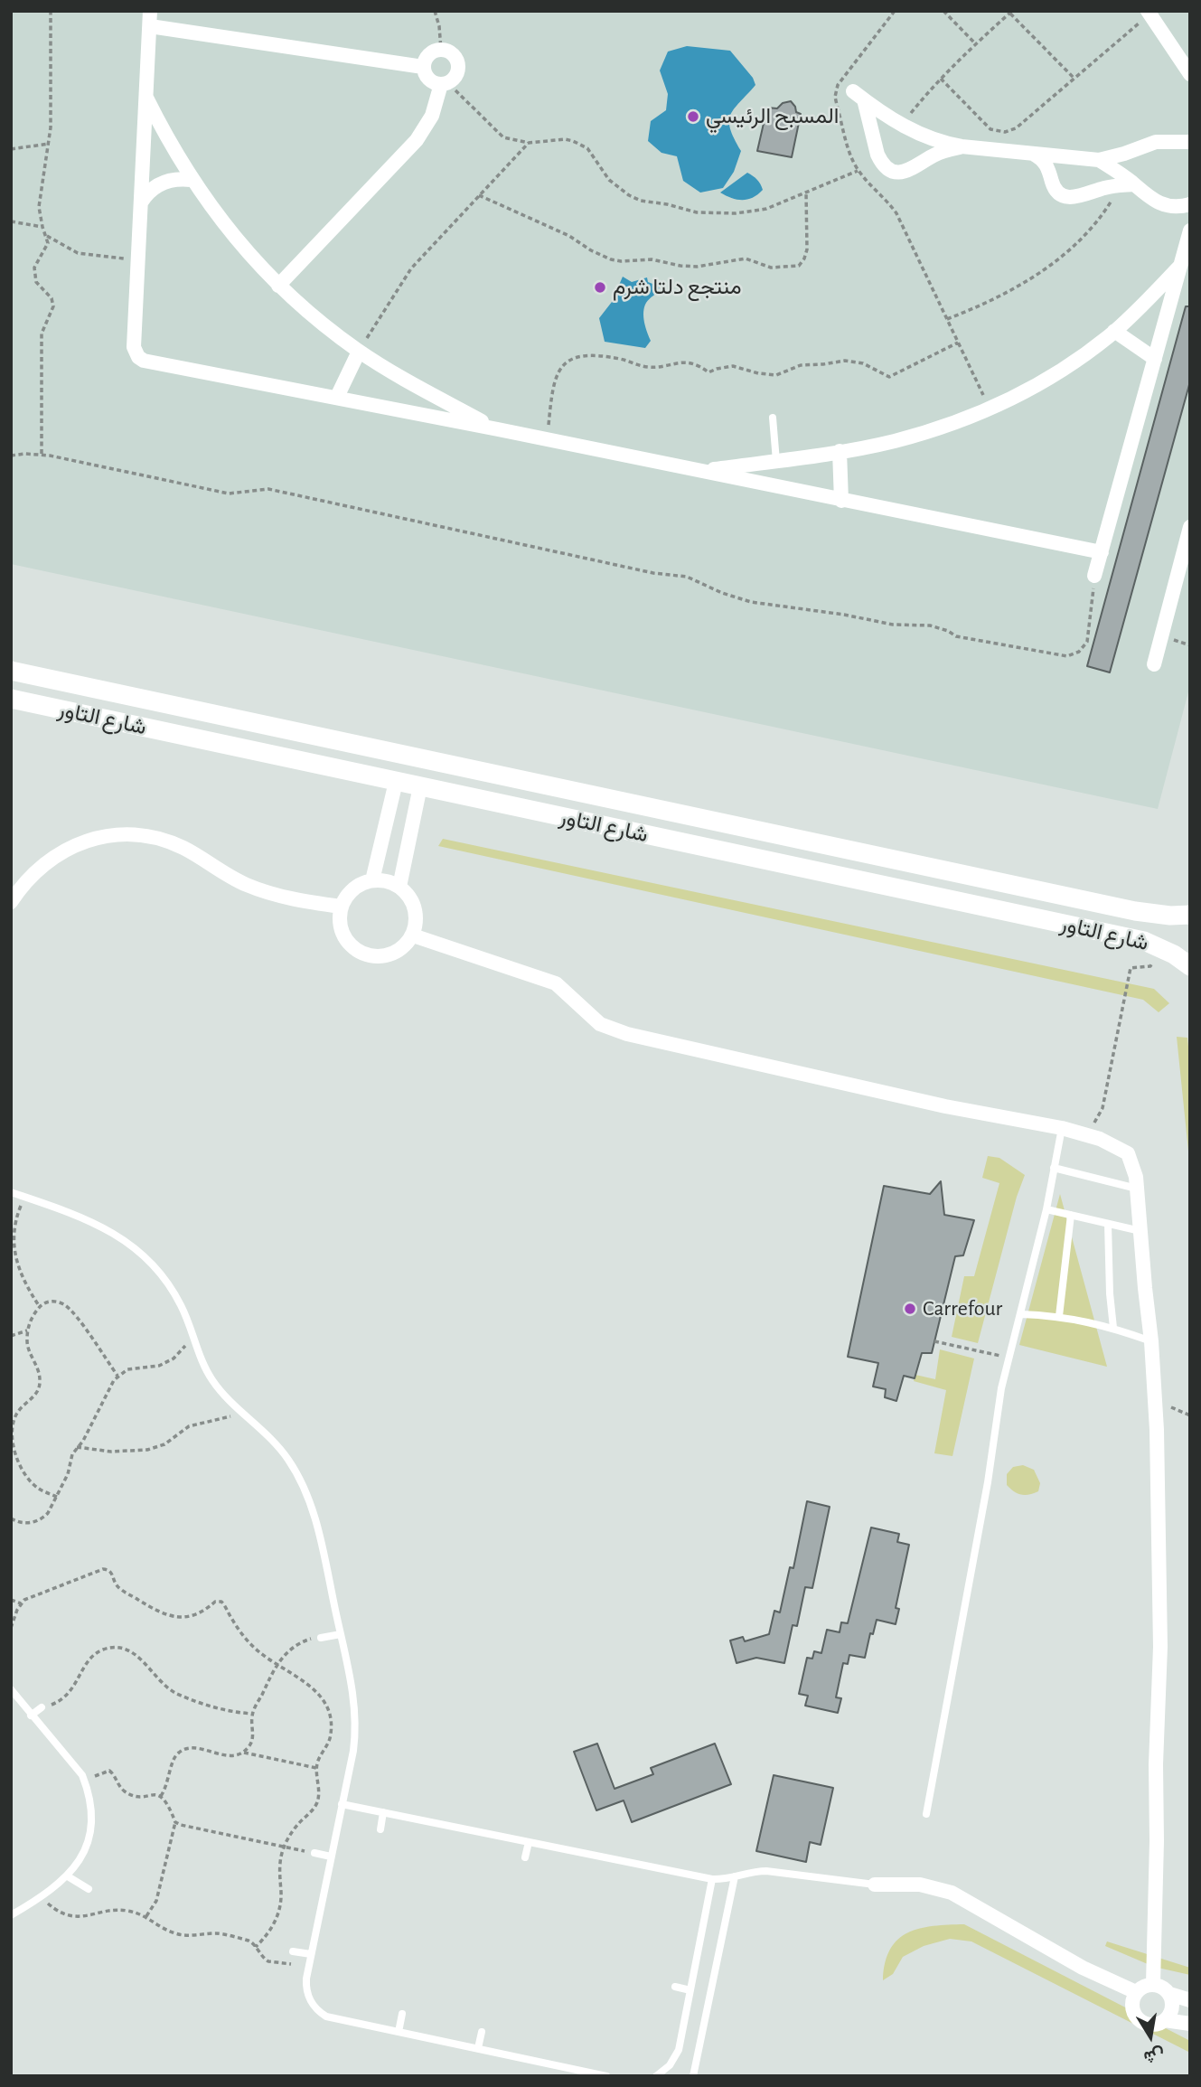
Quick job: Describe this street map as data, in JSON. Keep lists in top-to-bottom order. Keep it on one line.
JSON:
{"streets":{"main road":["شارع التاور"]},"places":["المسبح الرئيسي","منتجع دلتا شرم","Carrefour"],"north":"bottom"}
